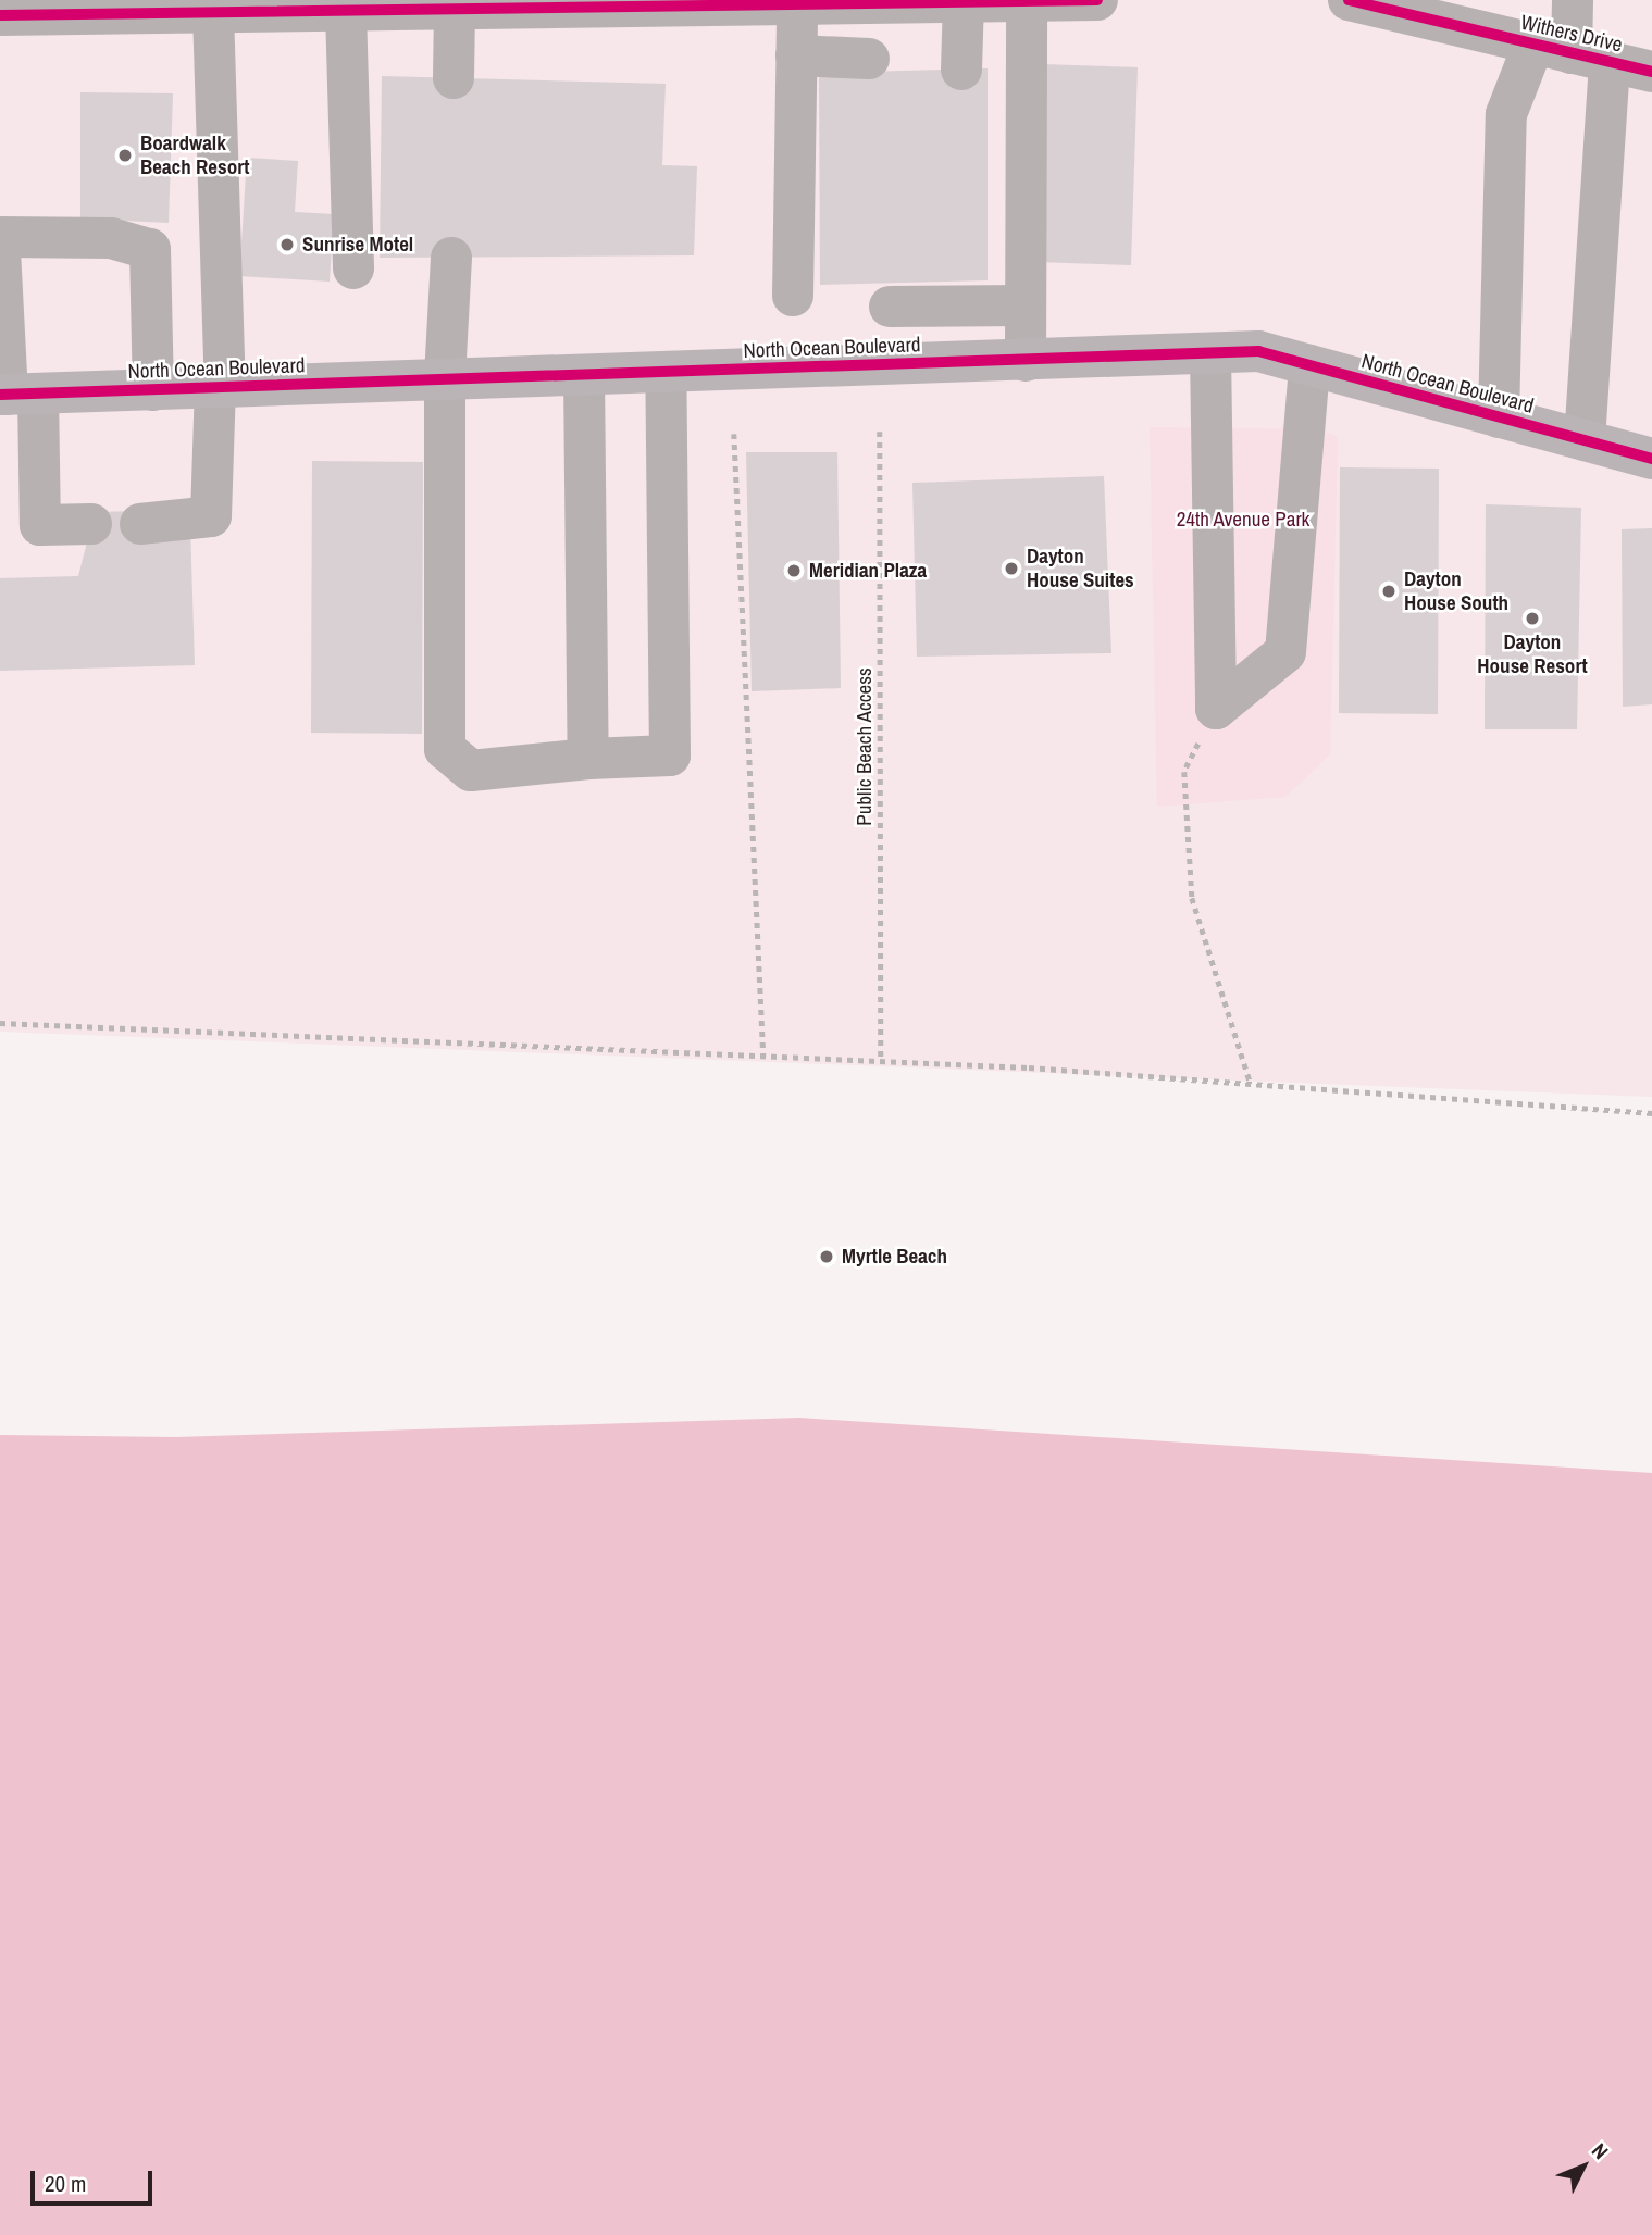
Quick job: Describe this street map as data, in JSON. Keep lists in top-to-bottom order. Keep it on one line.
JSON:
{"streets":{"main road":["North Ocean Boulevard"],"street":["Withers Drive"],"path":["Public Beach Access"]},"parks":["24th Avenue Park"],"places":["Boardwalk Beach Resort","Sunrise Motel","Dayton House Suites","Meridian Plaza","Dayton House South","Dayton House Resort","Myrtle Beach"],"scale_bar":"20 m","north":"top right"}
